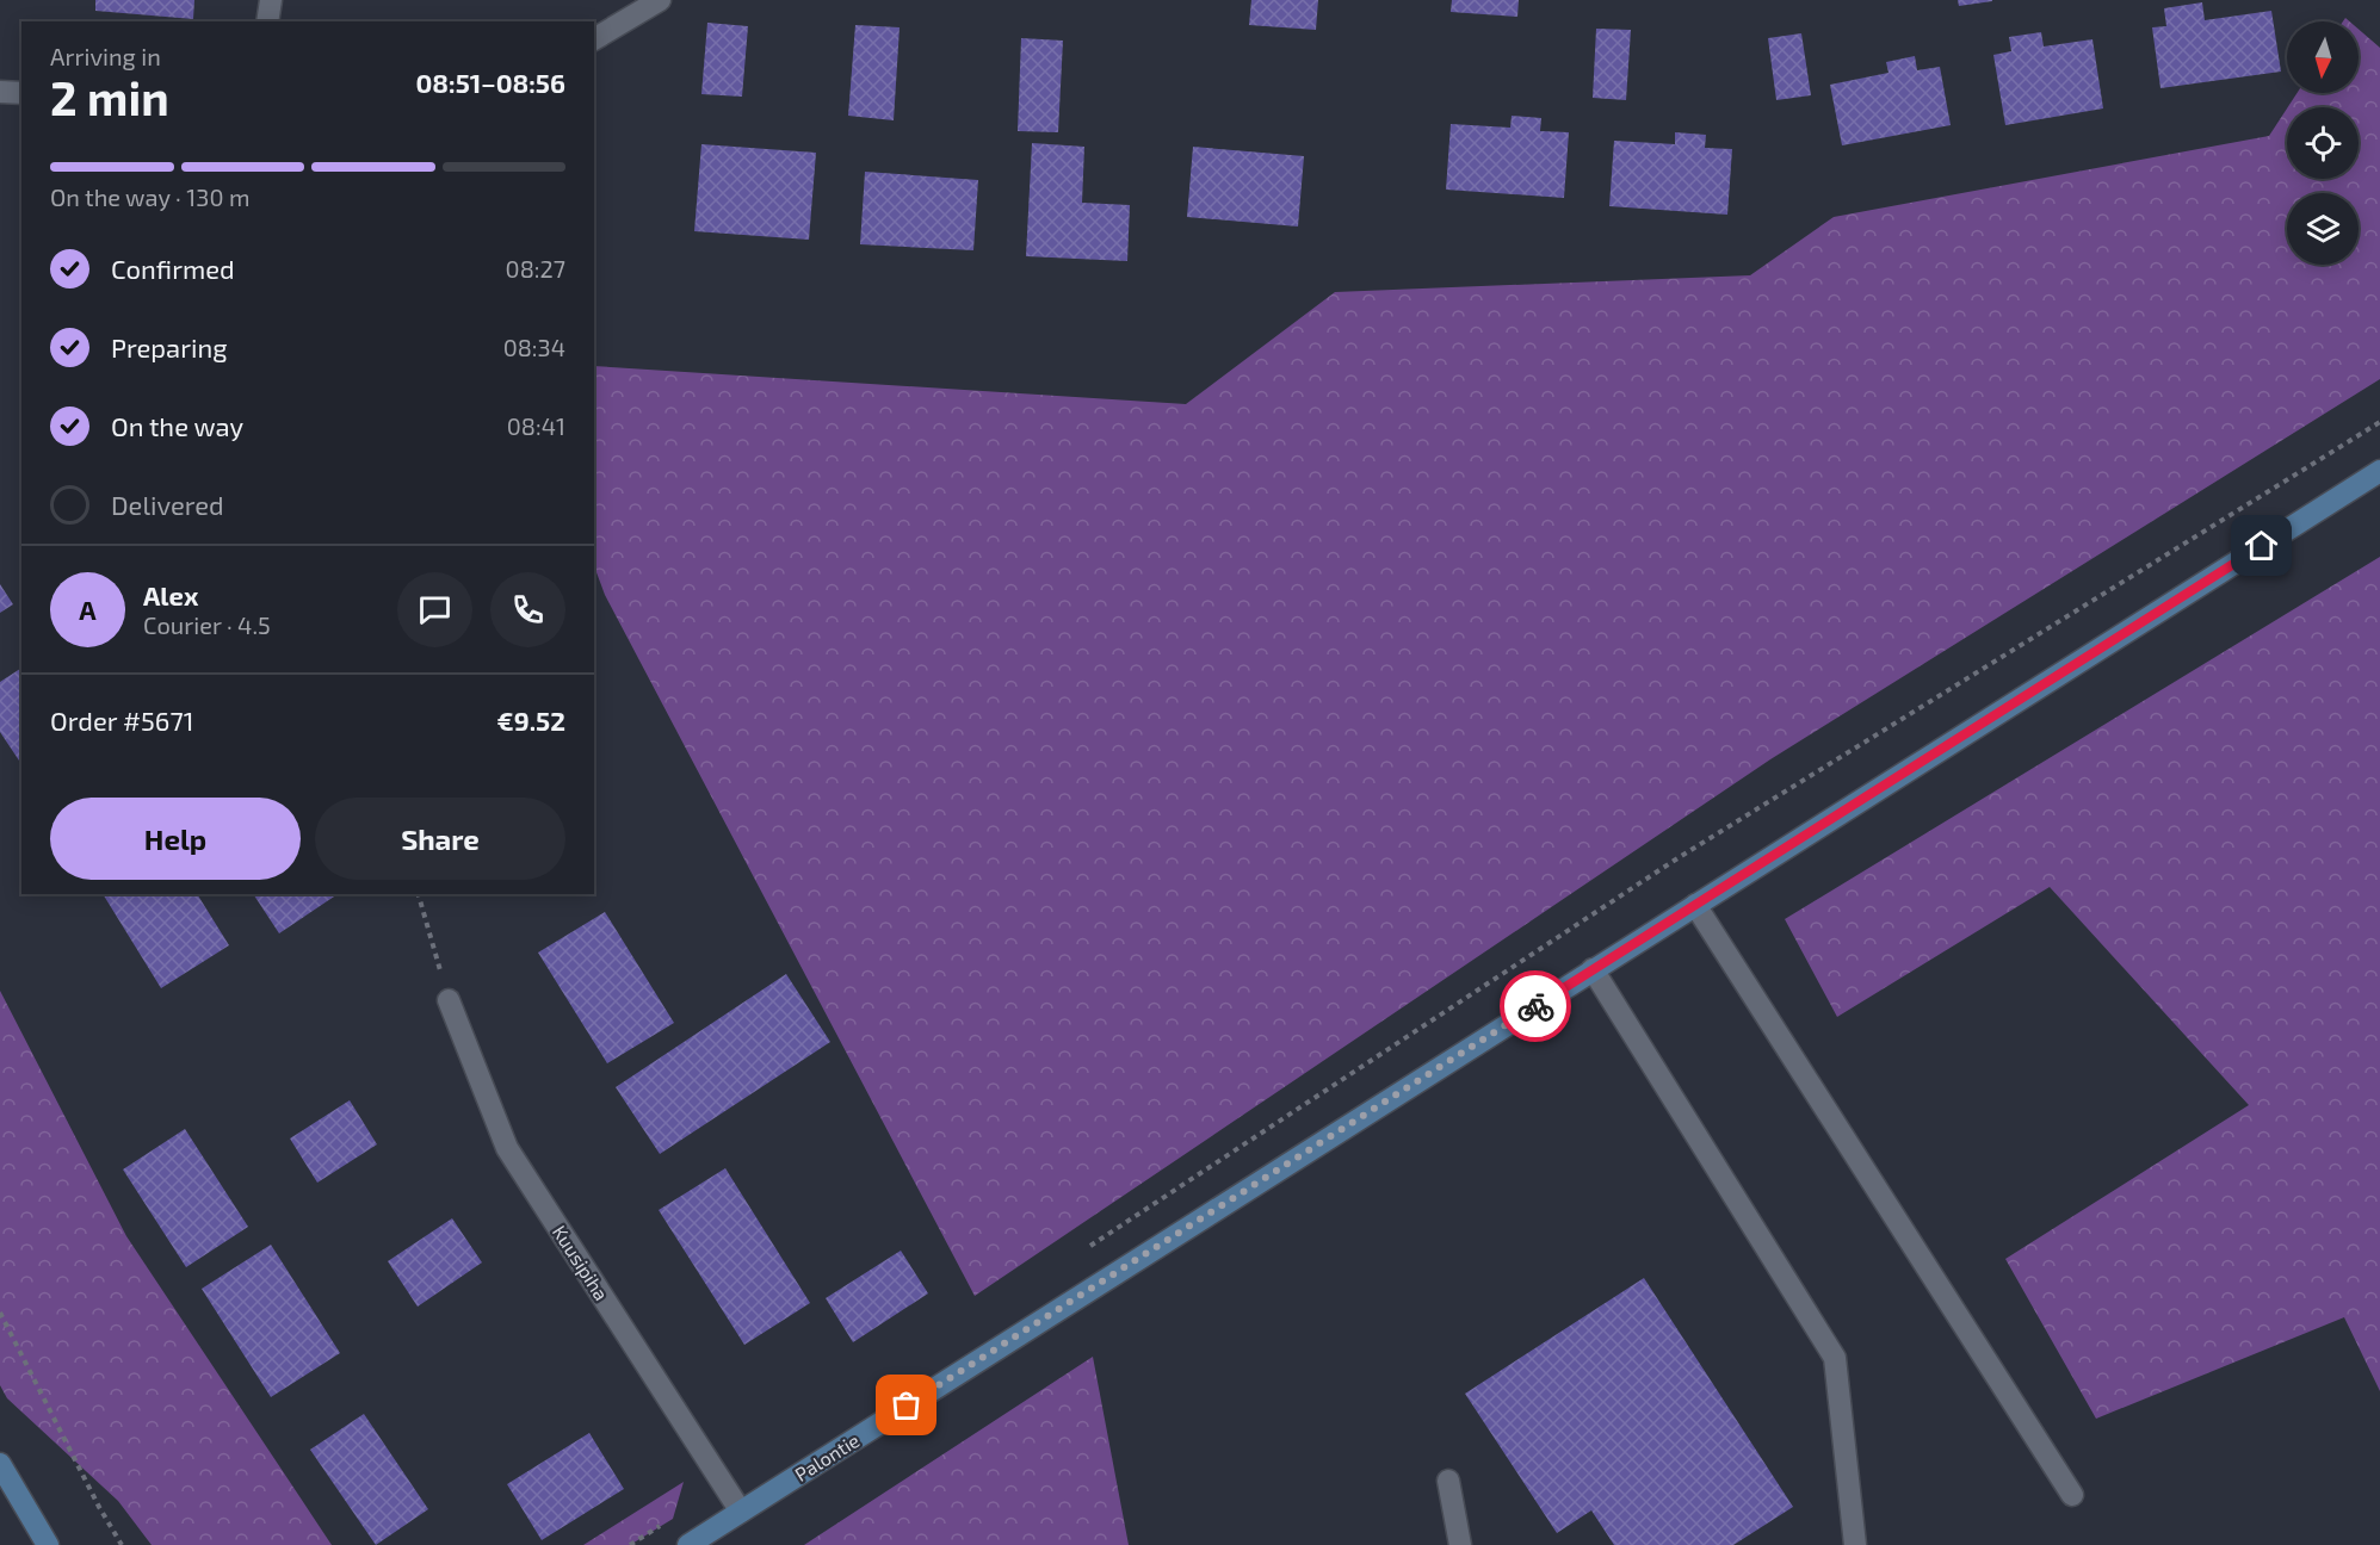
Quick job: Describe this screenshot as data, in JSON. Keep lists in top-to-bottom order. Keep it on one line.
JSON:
{"streets":{"street":["Kuusipiha","Palontie"]},"crossings":[["Kuusipiha","Palontie"]],"north":"bottom","page":{"heading":["2 min","Arriving in","08:51–08:56"],"panel":["Alex","Courier · 4.5","Order #5671","€9.52"],"bar":"On the way · 130 m","list":[["Confirmed","08:27"],["Preparing","08:34"],["On the way","08:41"],"Delivered"],"round":"A","buttons":["Help","Share"]}}
